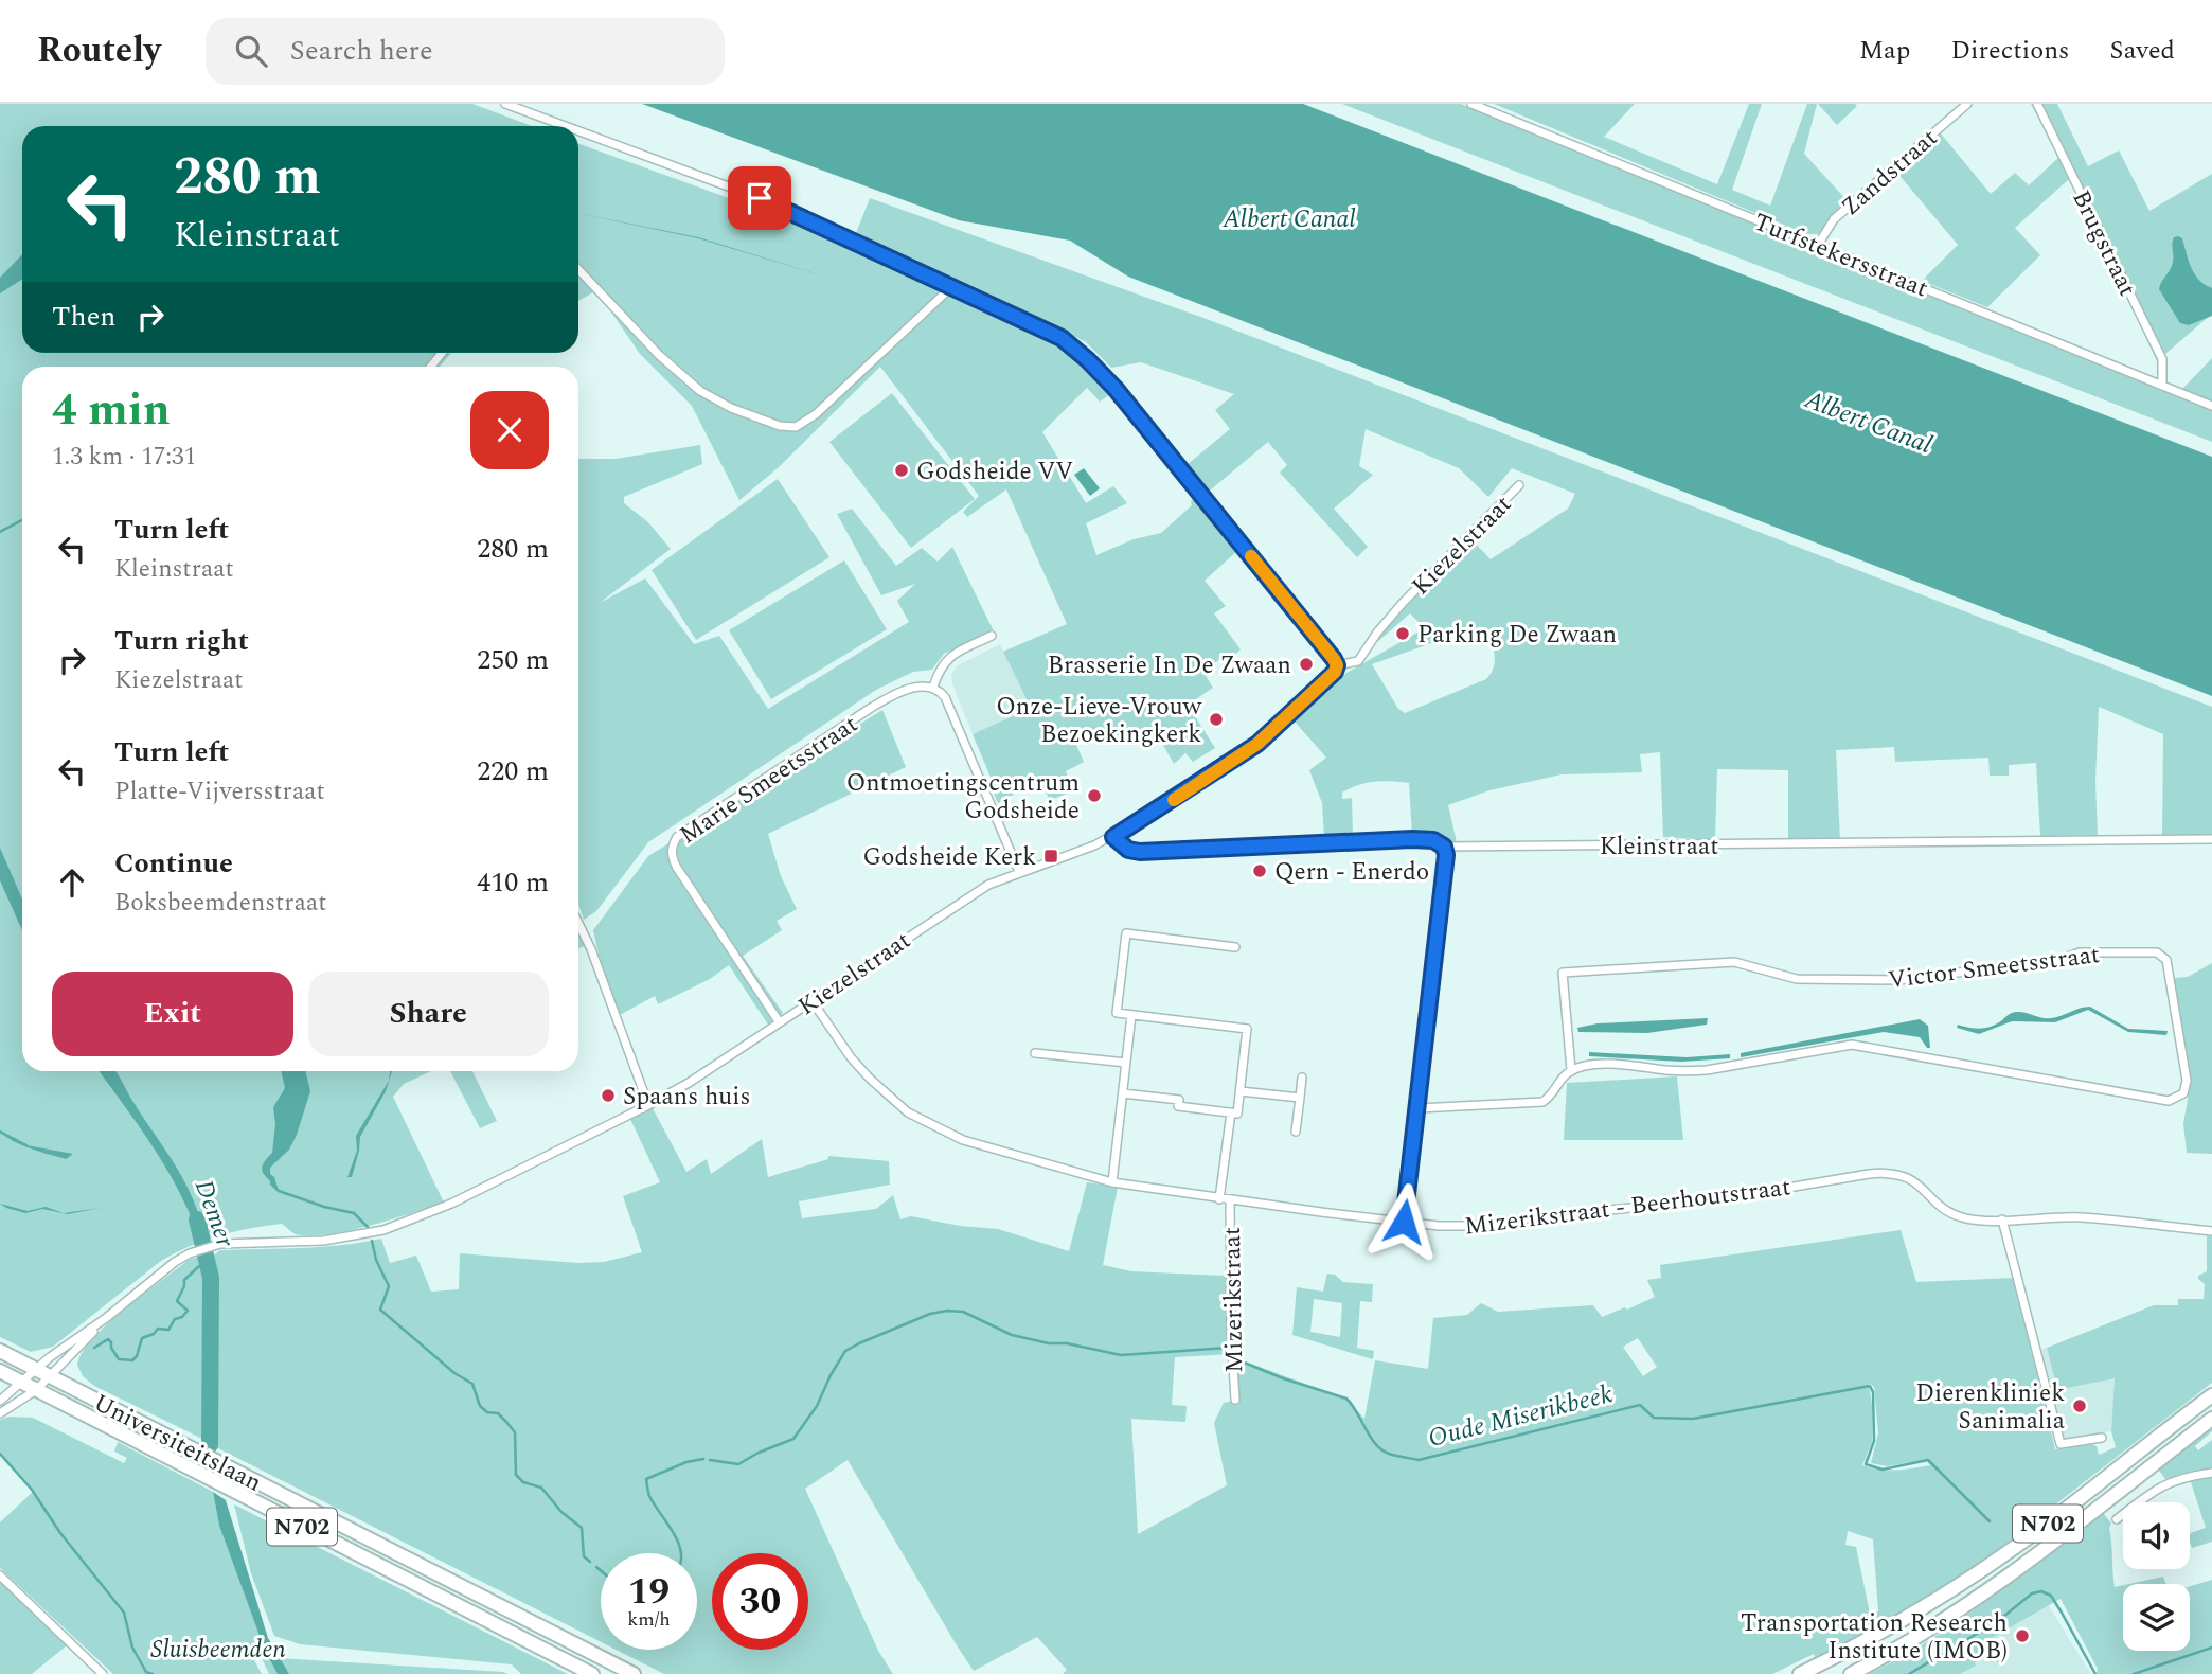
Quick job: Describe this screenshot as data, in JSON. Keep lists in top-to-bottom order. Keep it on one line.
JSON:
{"streets":{"highway":["Universiteitslaan","N702"],"street":["Zandstraat","Brugstraat","Turfstekersstraat","Kiezelstraat","Marie Smeetsstraat","Kleinstraat","Victor Smeetsstraat","Mizerikstraat - Beerhoutstraat","Mizerikstraat"]},"crossings":[["Zandstraat","Turfstekersstraat"],["Brugstraat","Turfstekersstraat"],["Kiezelstraat","Marie Smeetsstraat"],["Kiezelstraat","Kleinstraat"],["Kiezelstraat","Mizerikstraat - Beerhoutstraat"],["Kiezelstraat","Universiteitslaan"],["Mizerikstraat - Beerhoutstraat","Mizerikstraat"]],"water":["Albert Canal","Demer","Oude Miserikbeek"],"parks":["Sluisbeemden"],"places":{"other":["Godsheide VV","Parking De Zwaan","Brasserie In De Zwaan","Onze-Lieve-Vrouw Bezoekingkerk","Ontmoetingscentrum Godsheide","Qern - Enerdo","Spaans huis","Dierenkliniek Sanimalia","Transportation Research Institute (IMOB)"],"transit":["Godsheide Kerk"]},"page":{"header":"Routely","search":"Search here","nav":["Map","Directions","Saved"],"turn":["280 m","Kleinstraat"],"then":"Then","heading":["4 min","1.3 km · 17:31"],"list":[{"name":"Turn left","note":"Kleinstraat","value":"280 m"},{"name":"Turn right","note":"Kiezelstraat","value":"250 m"},{"name":"Turn left","note":"Platte-Vijversstraat","value":"220 m"},{"name":"Continue","note":"Boksbeemdenstraat","value":"410 m"}],"buttons":["Exit","Share"],"speed":"19 km/h","limit":"30"}}
